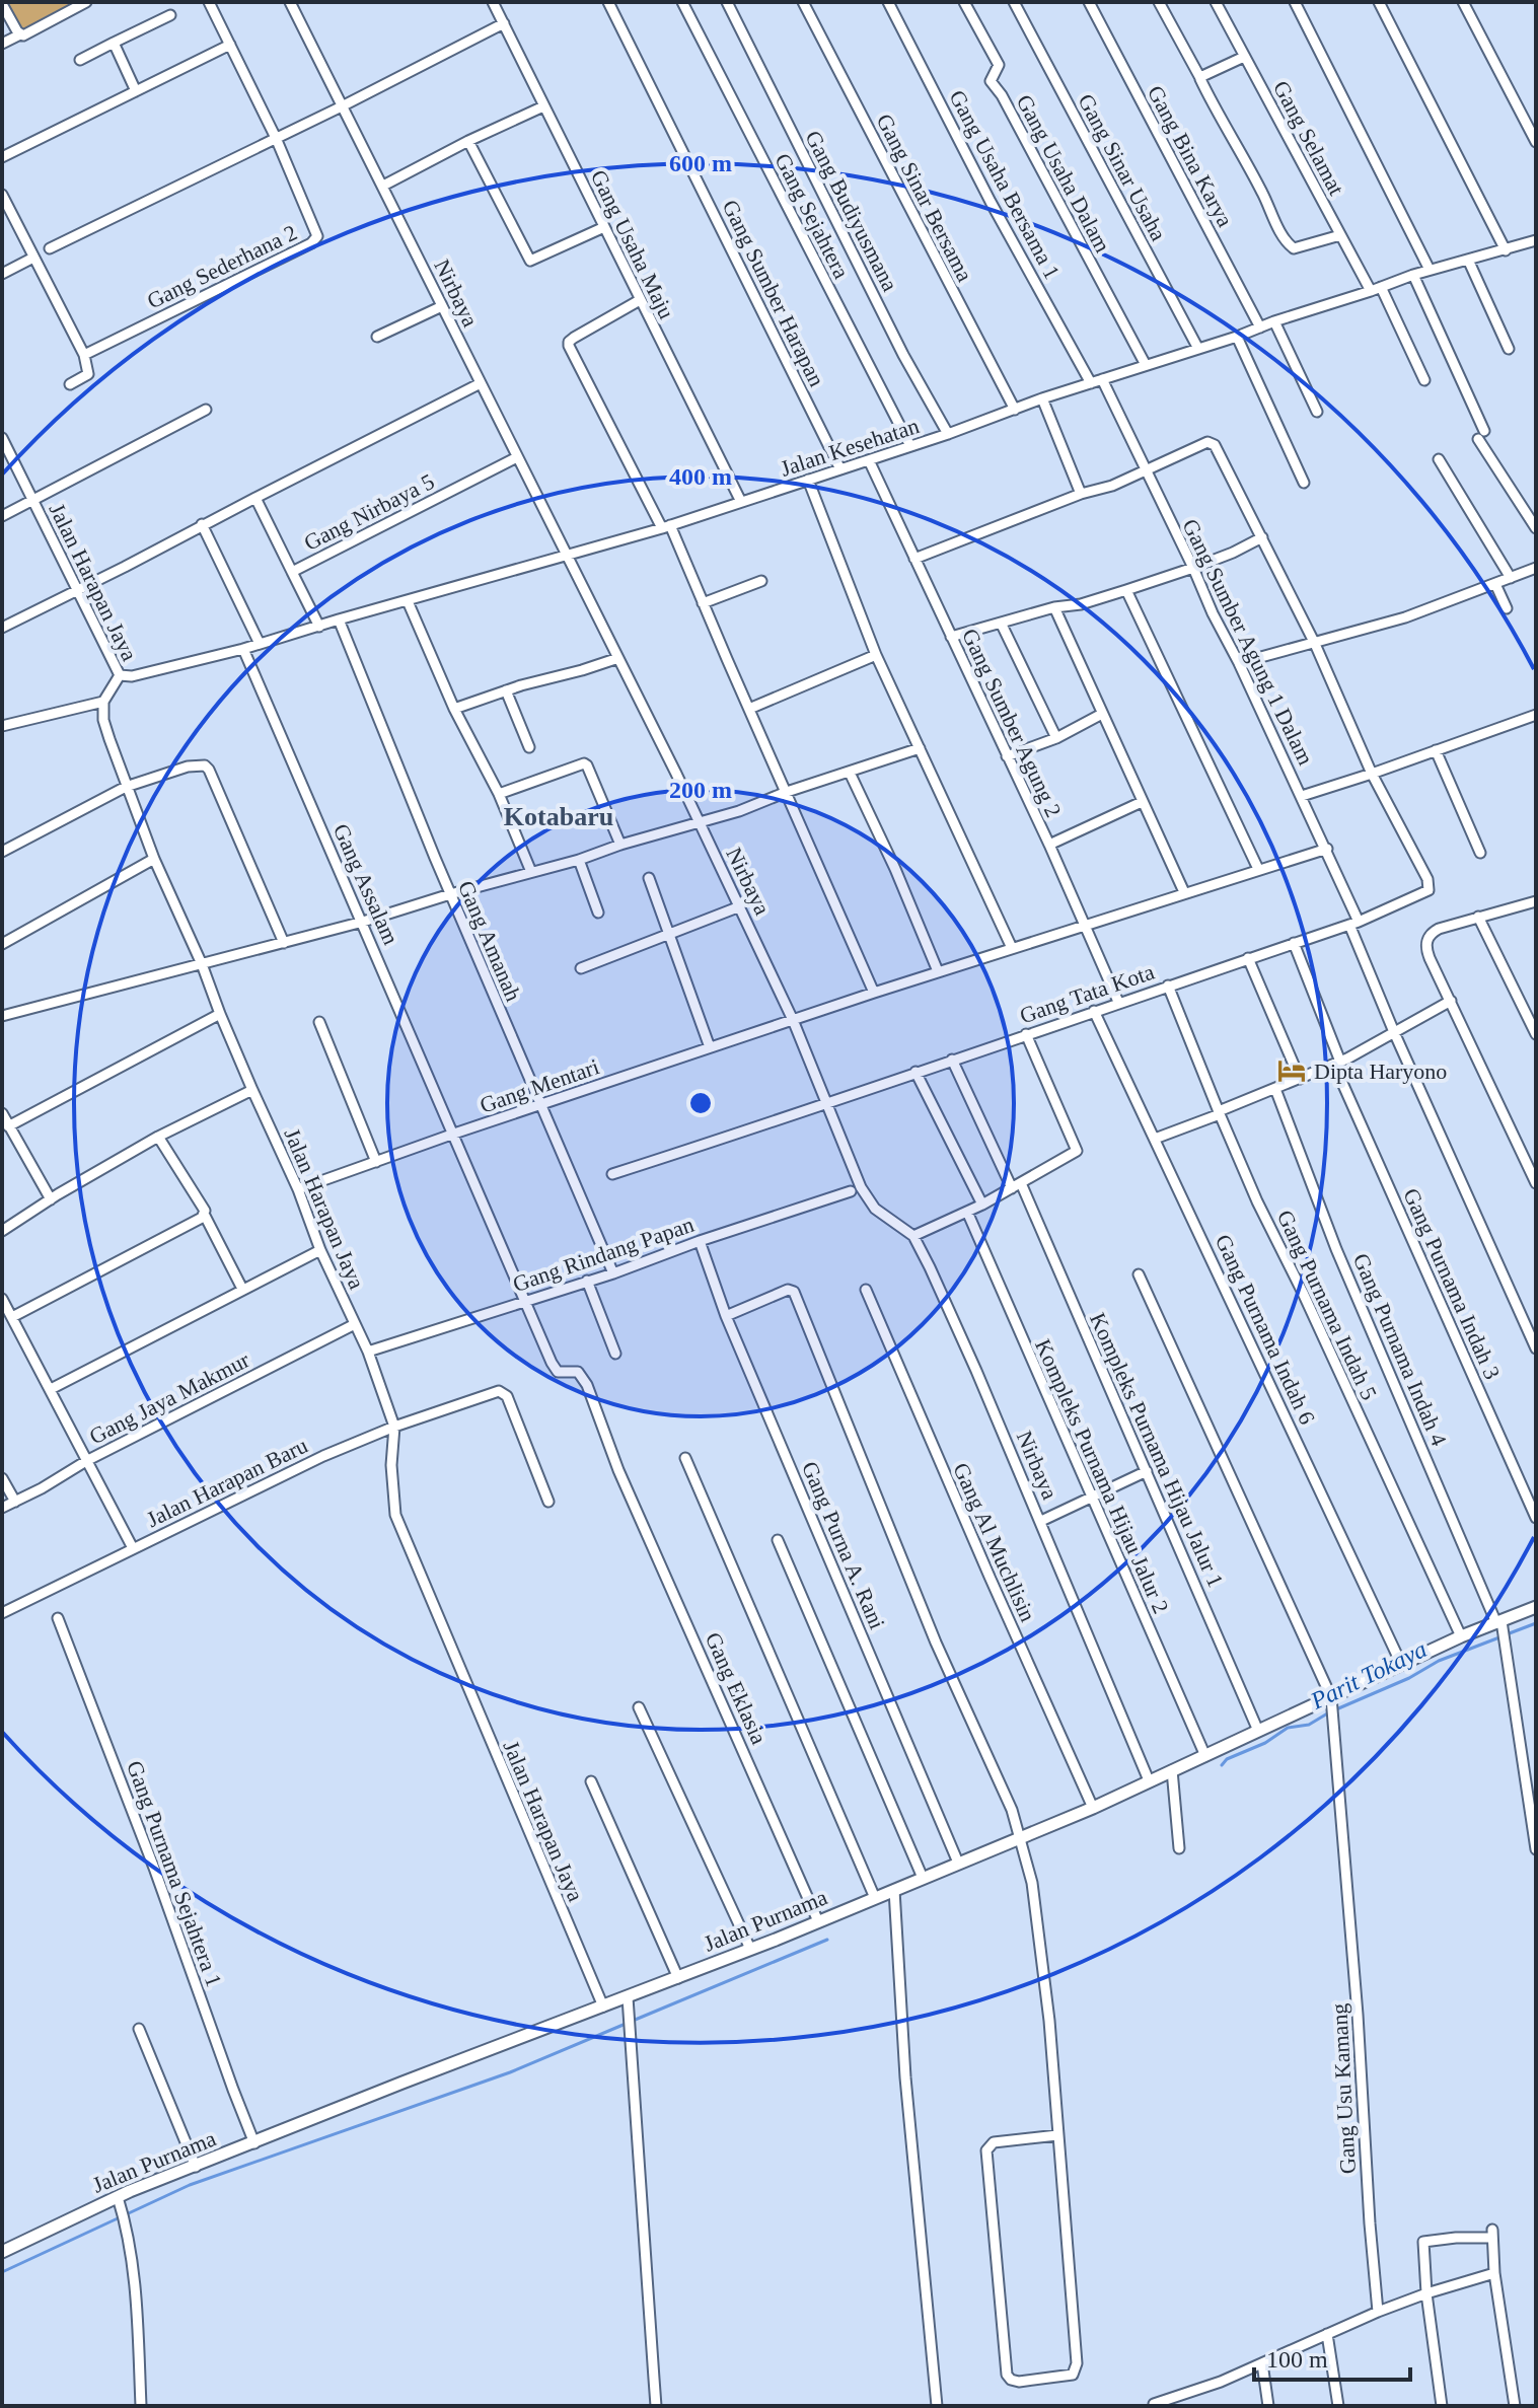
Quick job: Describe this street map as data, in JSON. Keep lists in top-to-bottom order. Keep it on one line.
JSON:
{"streets":{"street":["Gang Selamat","Gang Bina Karya","Gang Sinar Usaha","Gang Usaha Dalam","Gang Usaha Bersama 1","Gang Sinar Bersama","Gang Budiyusmana","Gang Sejahtera","Gang Usaha Maju","Gang Sederhana 2","Nirbaya","Gang Sumber Harapan","Jalan Kesehatan","Gang Nirbaya 5","Jalan Harapan Jaya","Gang Sumber Agung 1 Dalam","Gang Sumber Agung 2","Gang Assalam","Gang Amanah","Gang Tata Kota","Gang Mentari","Gang Rindang Papan","Gang Purnama Indah 3","Gang Purnama Indah 5","Gang Purnama Indah 6","Gang Purnama Indah 4","Gang Jaya Makmur","Kompleks Purnama Hijau Jalur 1","Kompleks Purnama Hijau Jalur 2","Jalan Harapan Baru","Gang Al Muchlisin","Gang Purna A. Rani","Gang Eklasia","Gang Purnama Sejahtera 1","Jalan Purnama","Gang Usu Kamang"]},"crossings":[["Gang Selamat","Jalan Kesehatan"],["Gang Bina Karya","Jalan Kesehatan"],["Gang Sinar Usaha","Jalan Kesehatan"],["Gang Usaha Dalam","Jalan Kesehatan"],["Gang Usaha Bersama 1","Jalan Kesehatan"],["Gang Sinar Bersama","Jalan Kesehatan"],["Gang Budiyusmana","Jalan Kesehatan"],["Gang Sejahtera","Jalan Kesehatan"],["Gang Usaha Maju","Jalan Kesehatan"],["Nirbaya","Jalan Kesehatan"],["Nirbaya","Gang Nirbaya 5"],["Nirbaya","Gang Tata Kota"],["Nirbaya","Gang Mentari"],["Nirbaya","Gang Rindang Papan"],["Nirbaya","Jalan Purnama"],["Gang Sumber Harapan","Jalan Kesehatan"],["Jalan Kesehatan","Gang Nirbaya 5"],["Jalan Kesehatan","Jalan Harapan Jaya"],["Jalan Kesehatan","Gang Sumber Agung 1 Dalam"],["Jalan Kesehatan","Gang Sumber Agung 2"],["Jalan Kesehatan","Gang Assalam"],["Jalan Kesehatan","Gang Amanah"],["Jalan Harapan Jaya","Gang Mentari"],["Jalan Harapan Jaya","Gang Rindang Papan"],["Jalan Harapan Jaya","Gang Jaya Makmur"],["Jalan Harapan Jaya","Jalan Harapan Baru"],["Jalan Harapan Jaya","Jalan Purnama"],["Gang Sumber Agung 1 Dalam","Gang Tata Kota"],["Gang Sumber Agung 1 Dalam","Gang Mentari"],["Gang Sumber Agung 2","Gang Tata Kota"],["Gang Sumber Agung 2","Gang Mentari"],["Gang Assalam","Gang Mentari"],["Gang Assalam","Gang Rindang Papan"],["Gang Assalam","Gang Eklasia"],["Gang Amanah","Gang Mentari"],["Gang Amanah","Gang Rindang Papan"],["Gang Tata Kota","Gang Purnama Indah 3"],["Gang Tata Kota","Gang Purnama Indah 5"],["Gang Tata Kota","Gang Purnama Indah 6"],["Gang Tata Kota","Kompleks Purnama Hijau Jalur 1"],["Gang Rindang Papan","Gang Purna A. Rani"],["Gang Rindang Papan","Gang Eklasia"],["Gang Purnama Indah 5","Jalan Purnama"],["Gang Purnama Indah 6","Jalan Purnama"],["Gang Purnama Indah 4","Jalan Purnama"],["Kompleks Purnama Hijau Jalur 1","Jalan Purnama"],["Kompleks Purnama Hijau Jalur 2","Jalan Purnama"],["Gang Al Muchlisin","Jalan Purnama"],["Gang Purna A. Rani","Jalan Purnama"],["Gang Eklasia","Jalan Purnama"],["Gang Purnama Sejahtera 1","Jalan Purnama"],["Jalan Purnama","Gang Usu Kamang"]],"districts":["Kotabaru"],"water":["Parit Tokaya"],"places":{"hotel":["Dipta Haryono"]},"scale_bar":"100 m","rings":["600 m","400 m","200 m"]}
